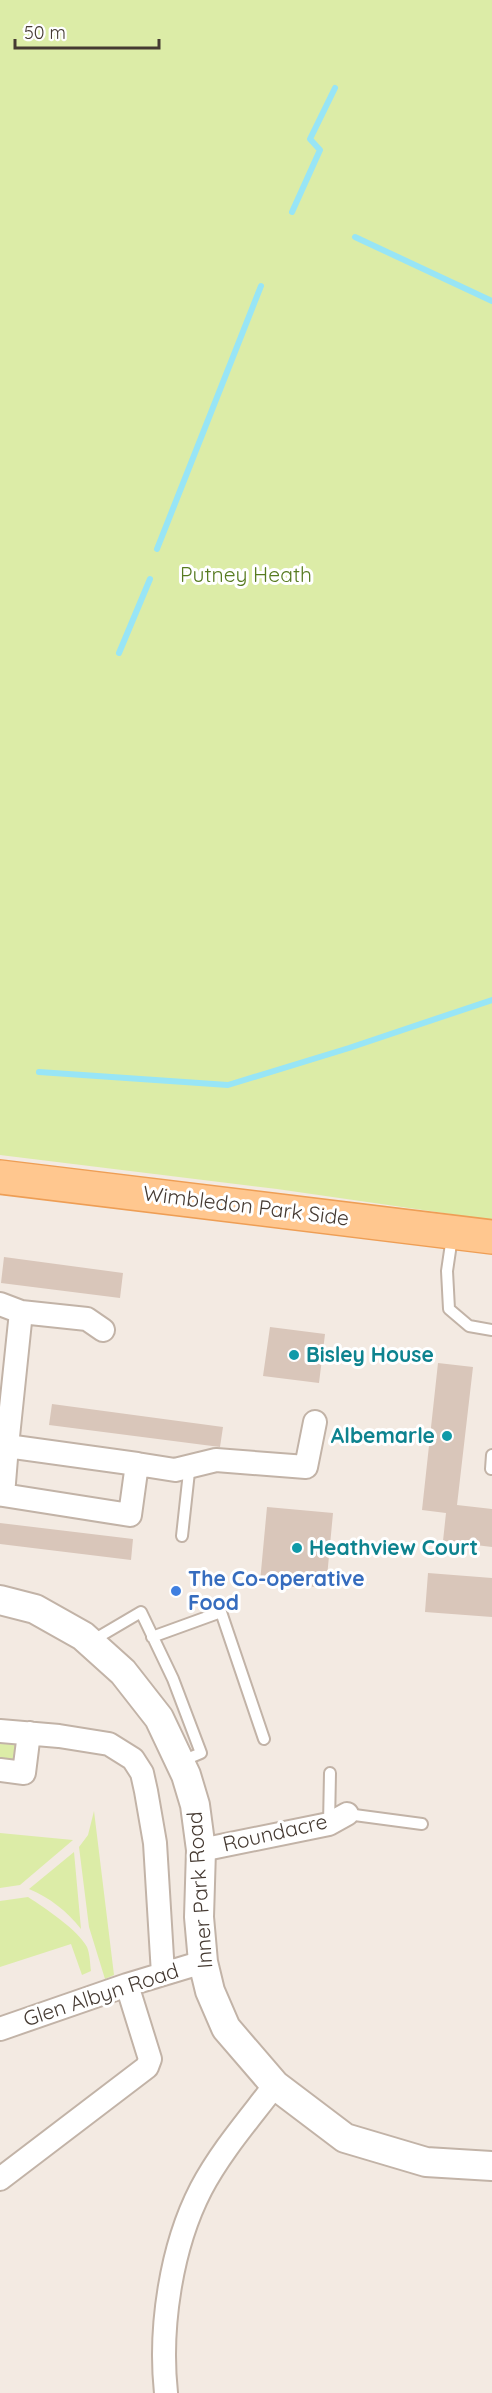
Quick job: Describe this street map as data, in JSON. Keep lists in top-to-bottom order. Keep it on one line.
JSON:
{"streets":{"main road":["Wimbledon Park Side"],"street":["Roundacre","Inner Park Road","Glen Albyn Road"]},"crossings":[["Roundacre","Inner Park Road"],["Inner Park Road","Glen Albyn Road"]],"parks":["Putney Heath"],"places":["Bisley House","Albemarle","Heathview Court","The Co-operative Food"],"scale_bar":"50 m"}
